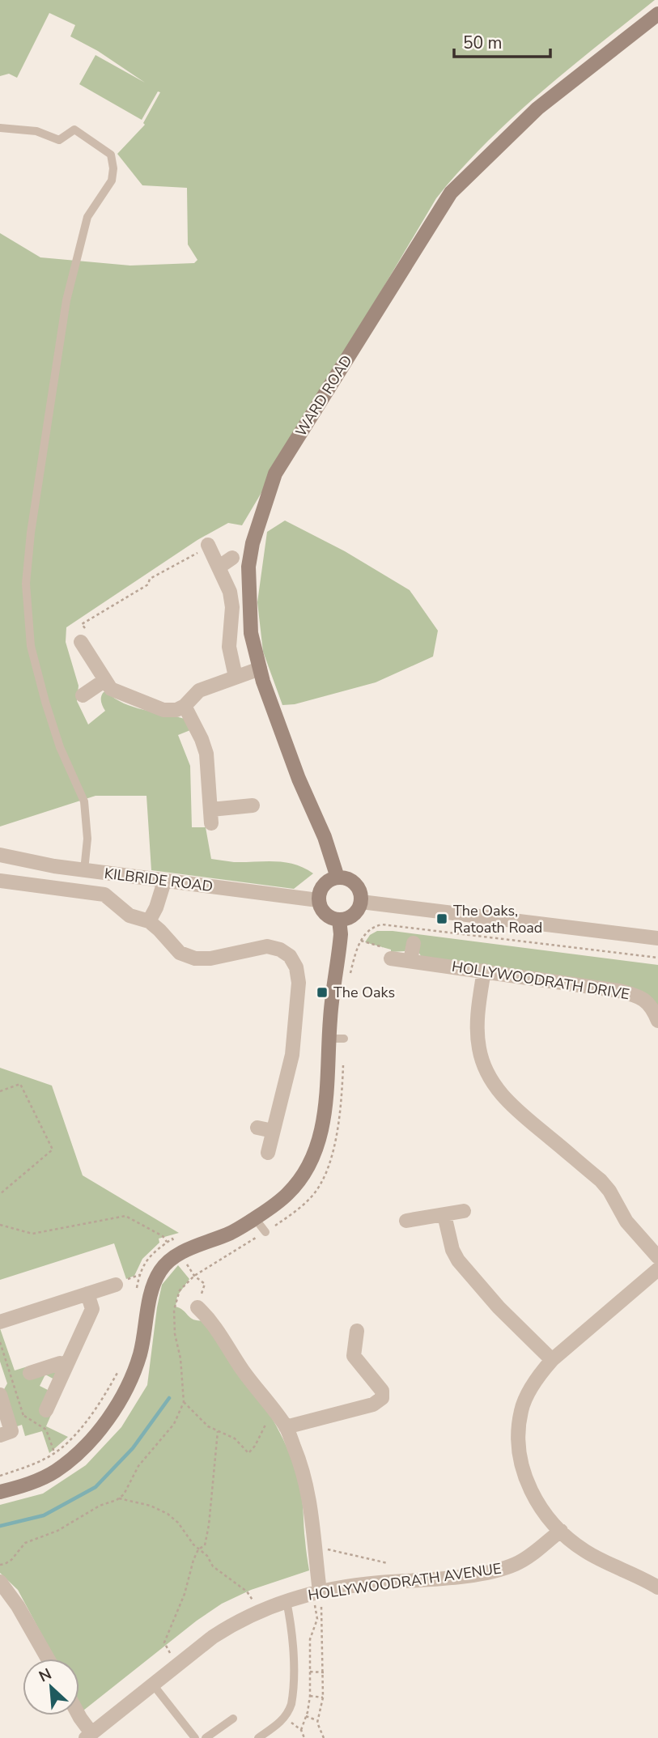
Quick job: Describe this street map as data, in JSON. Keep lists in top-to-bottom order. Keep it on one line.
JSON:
{"streets":{"main road":["WARD ROAD"],"street":["KILBRIDE ROAD","HOLLYWOODRATH DRIVE","HOLLYWOODRATH AVENUE"]},"crossings":[["WARD ROAD","KILBRIDE ROAD"]],"places":{"transit":["The Oaks, Ratoath Road","The Oaks"]},"scale_bar":"50 m","north":"top left"}
